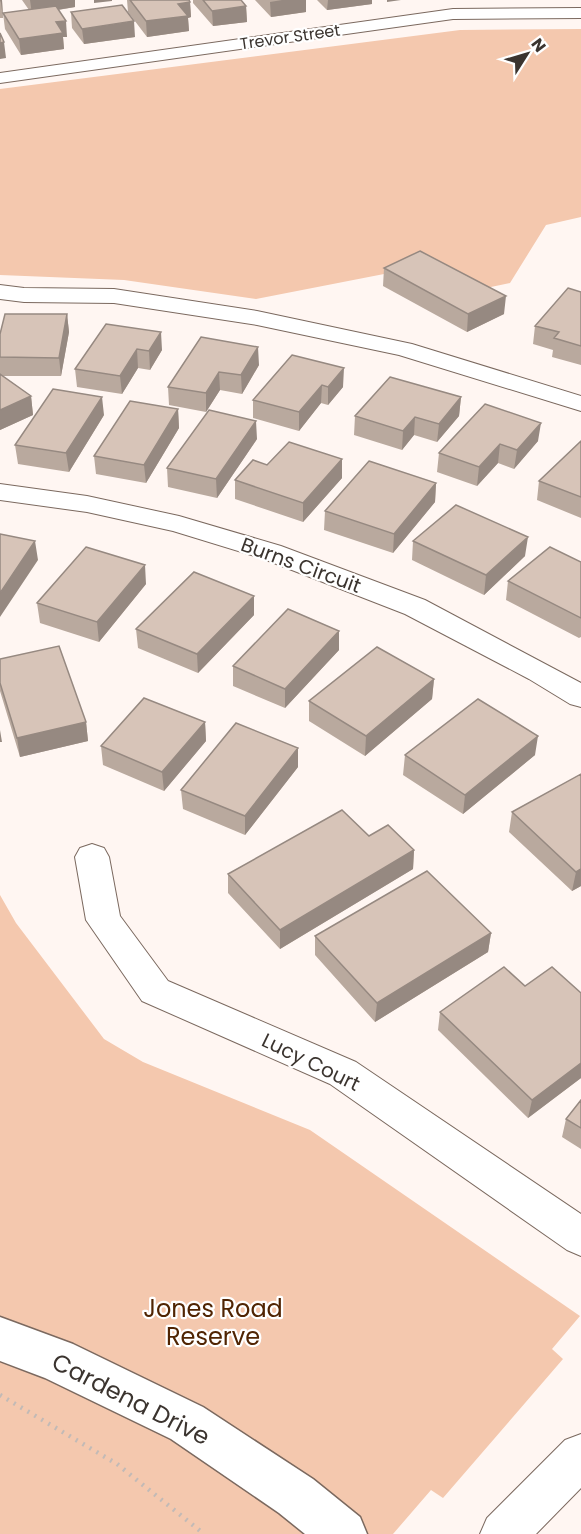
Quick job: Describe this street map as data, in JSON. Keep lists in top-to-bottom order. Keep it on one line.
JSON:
{"streets":{"street":["Trevor Street","Burns Circuit","Lucy Court","Cardena Drive"]},"parks":["Jones Road Reserve"],"north":"top right"}
